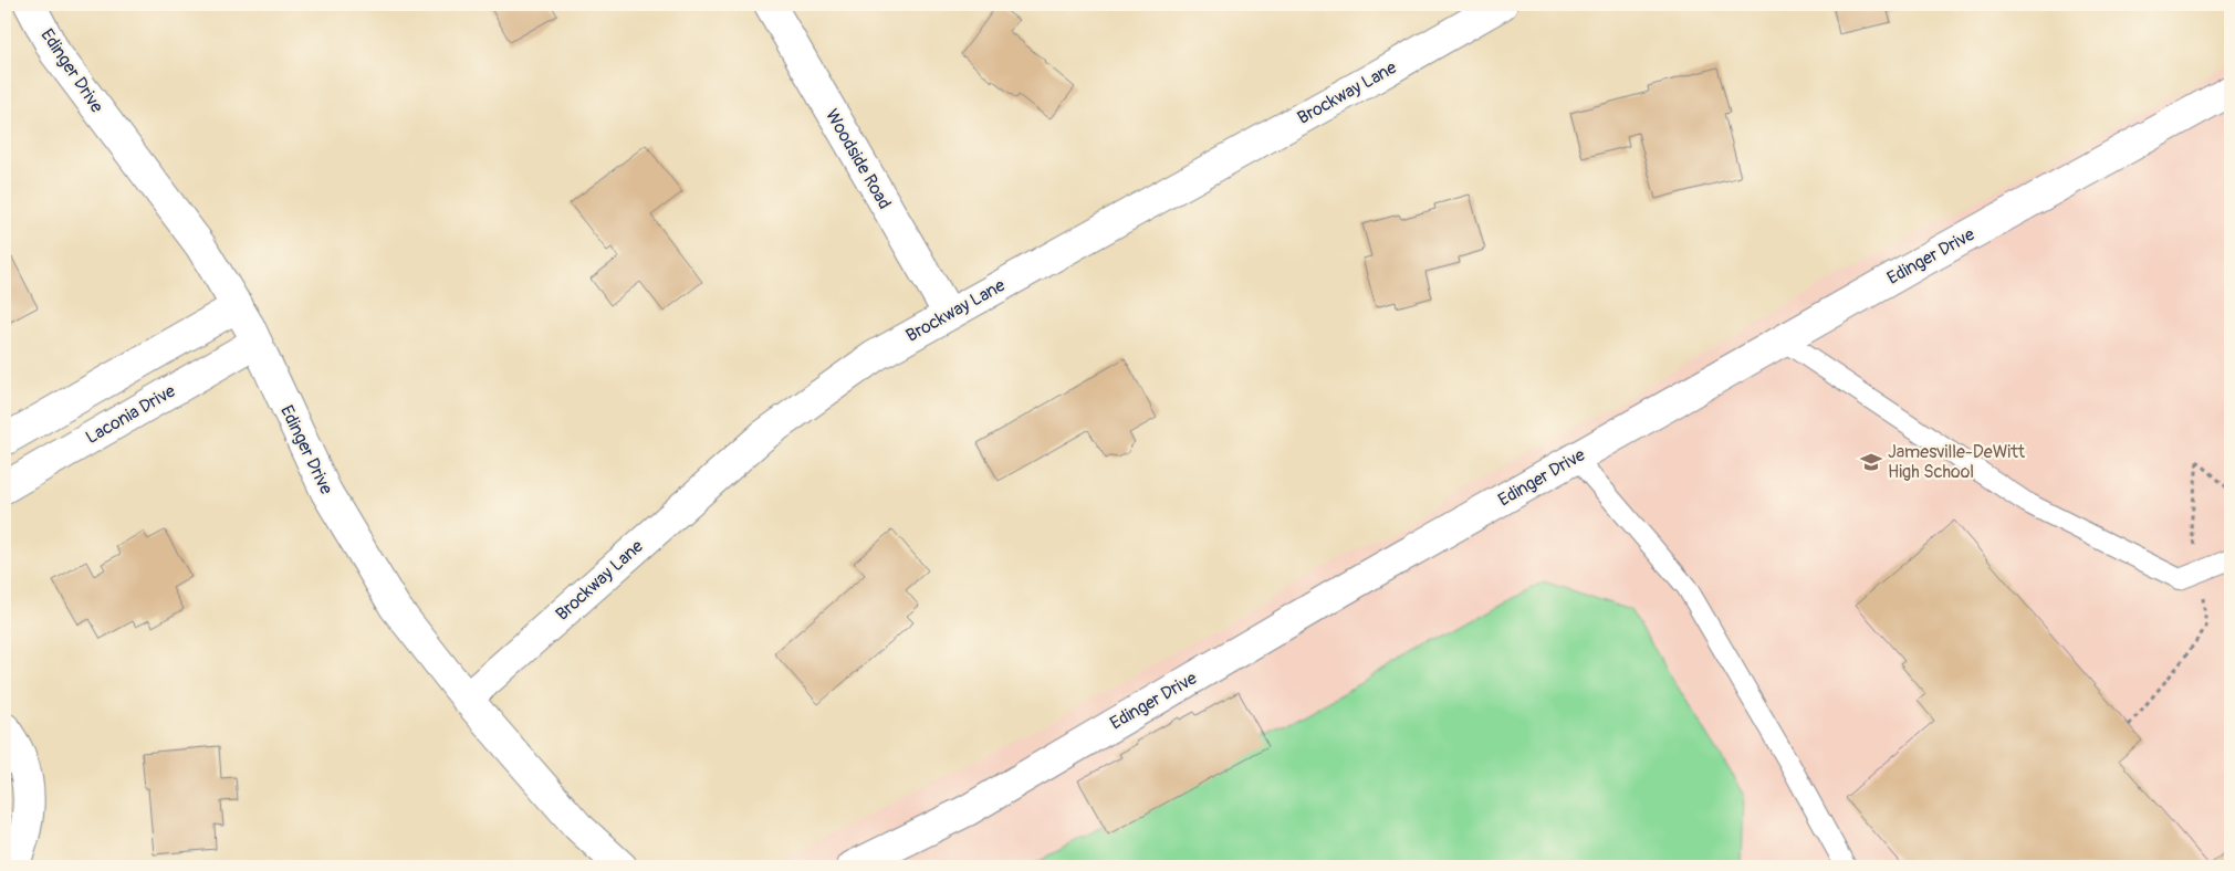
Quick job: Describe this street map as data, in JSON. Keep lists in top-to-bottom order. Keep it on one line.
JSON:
{"streets":{"street":["Edinger Drive","Brockway Lane","Woodside Road","Laconia Drive"]},"crossings":[["Edinger Drive","Brockway Lane"],["Edinger Drive","Laconia Drive"],["Brockway Lane","Woodside Road"]],"places":{"school or university":["Jamesville-DeWitt High School"]}}
